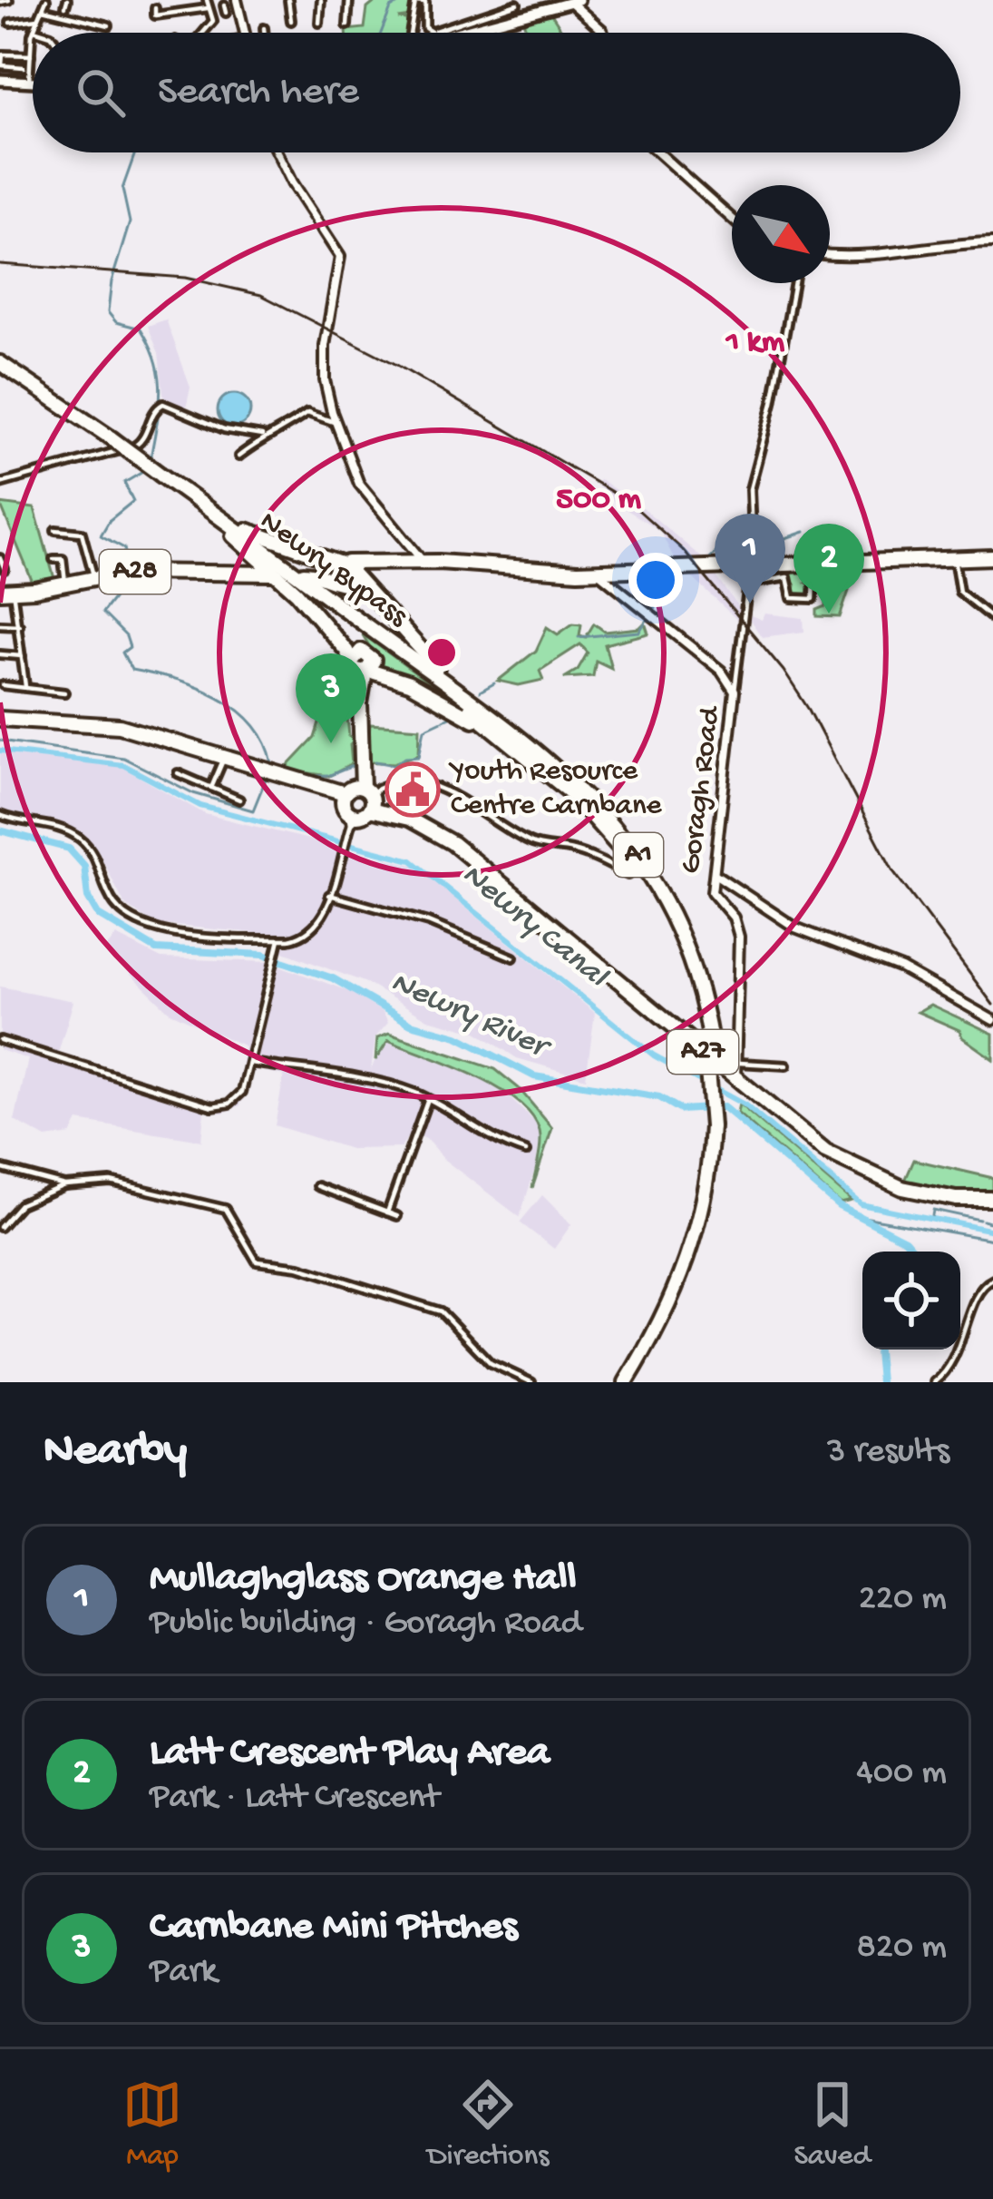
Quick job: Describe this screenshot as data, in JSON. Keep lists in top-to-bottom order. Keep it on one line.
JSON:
{"streets":{"highway":["Newry Bypass","A28","A1","A27"],"street":["Goragh Road"]},"crossings":[["Goragh Road","A27"]],"water":["Newry Canal","Newry River"],"places":{"public building":["Youth Resource Centre Carnbane"]},"north":"bottom right","page":{"search":"Search here","pins":["1","2","3"],"heading":["Nearby","3 results"],"list":[{"mark":"1","name":"Mullaghglass Orange Hall","note":"Public building · Goragh Road","value":"220 m"},{"mark":"2","name":"Latt Crescent Play Area","note":"Park · Latt Crescent","value":"400 m"},{"mark":"3","name":"Carnbane Mini Pitches","note":"Park","value":"820 m"}],"nav":["Map","Directions","Saved"]},"rings":["1 km","500 m"]}
